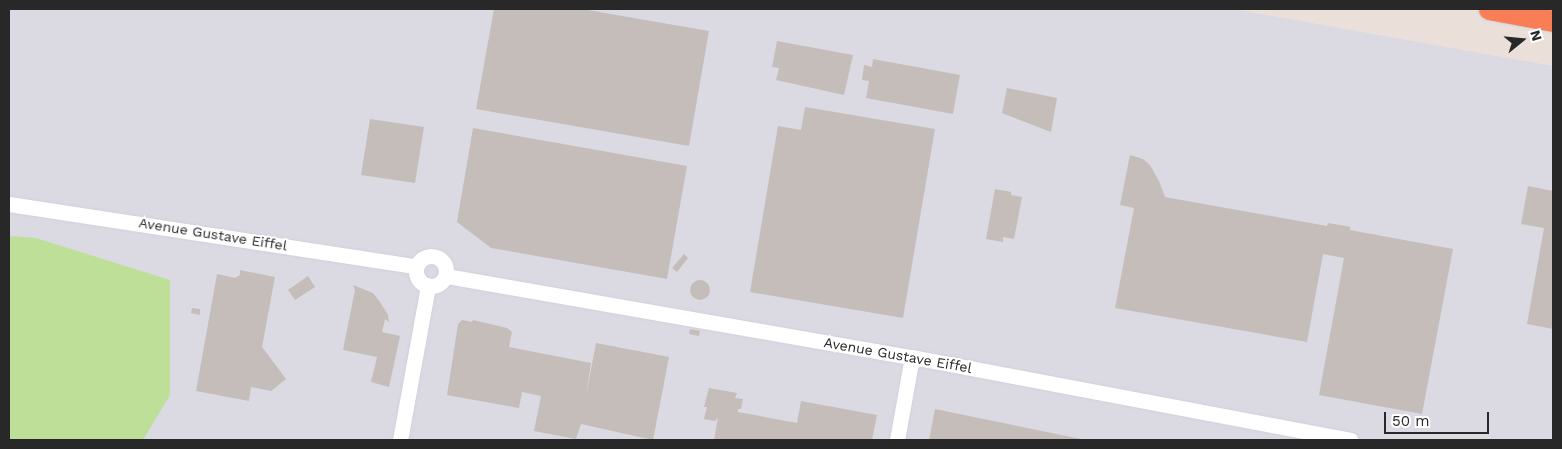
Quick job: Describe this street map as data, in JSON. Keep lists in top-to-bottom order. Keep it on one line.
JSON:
{"streets":{"street":["Avenue Gustave Eiffel"]},"scale_bar":"50 m","north":"right"}
